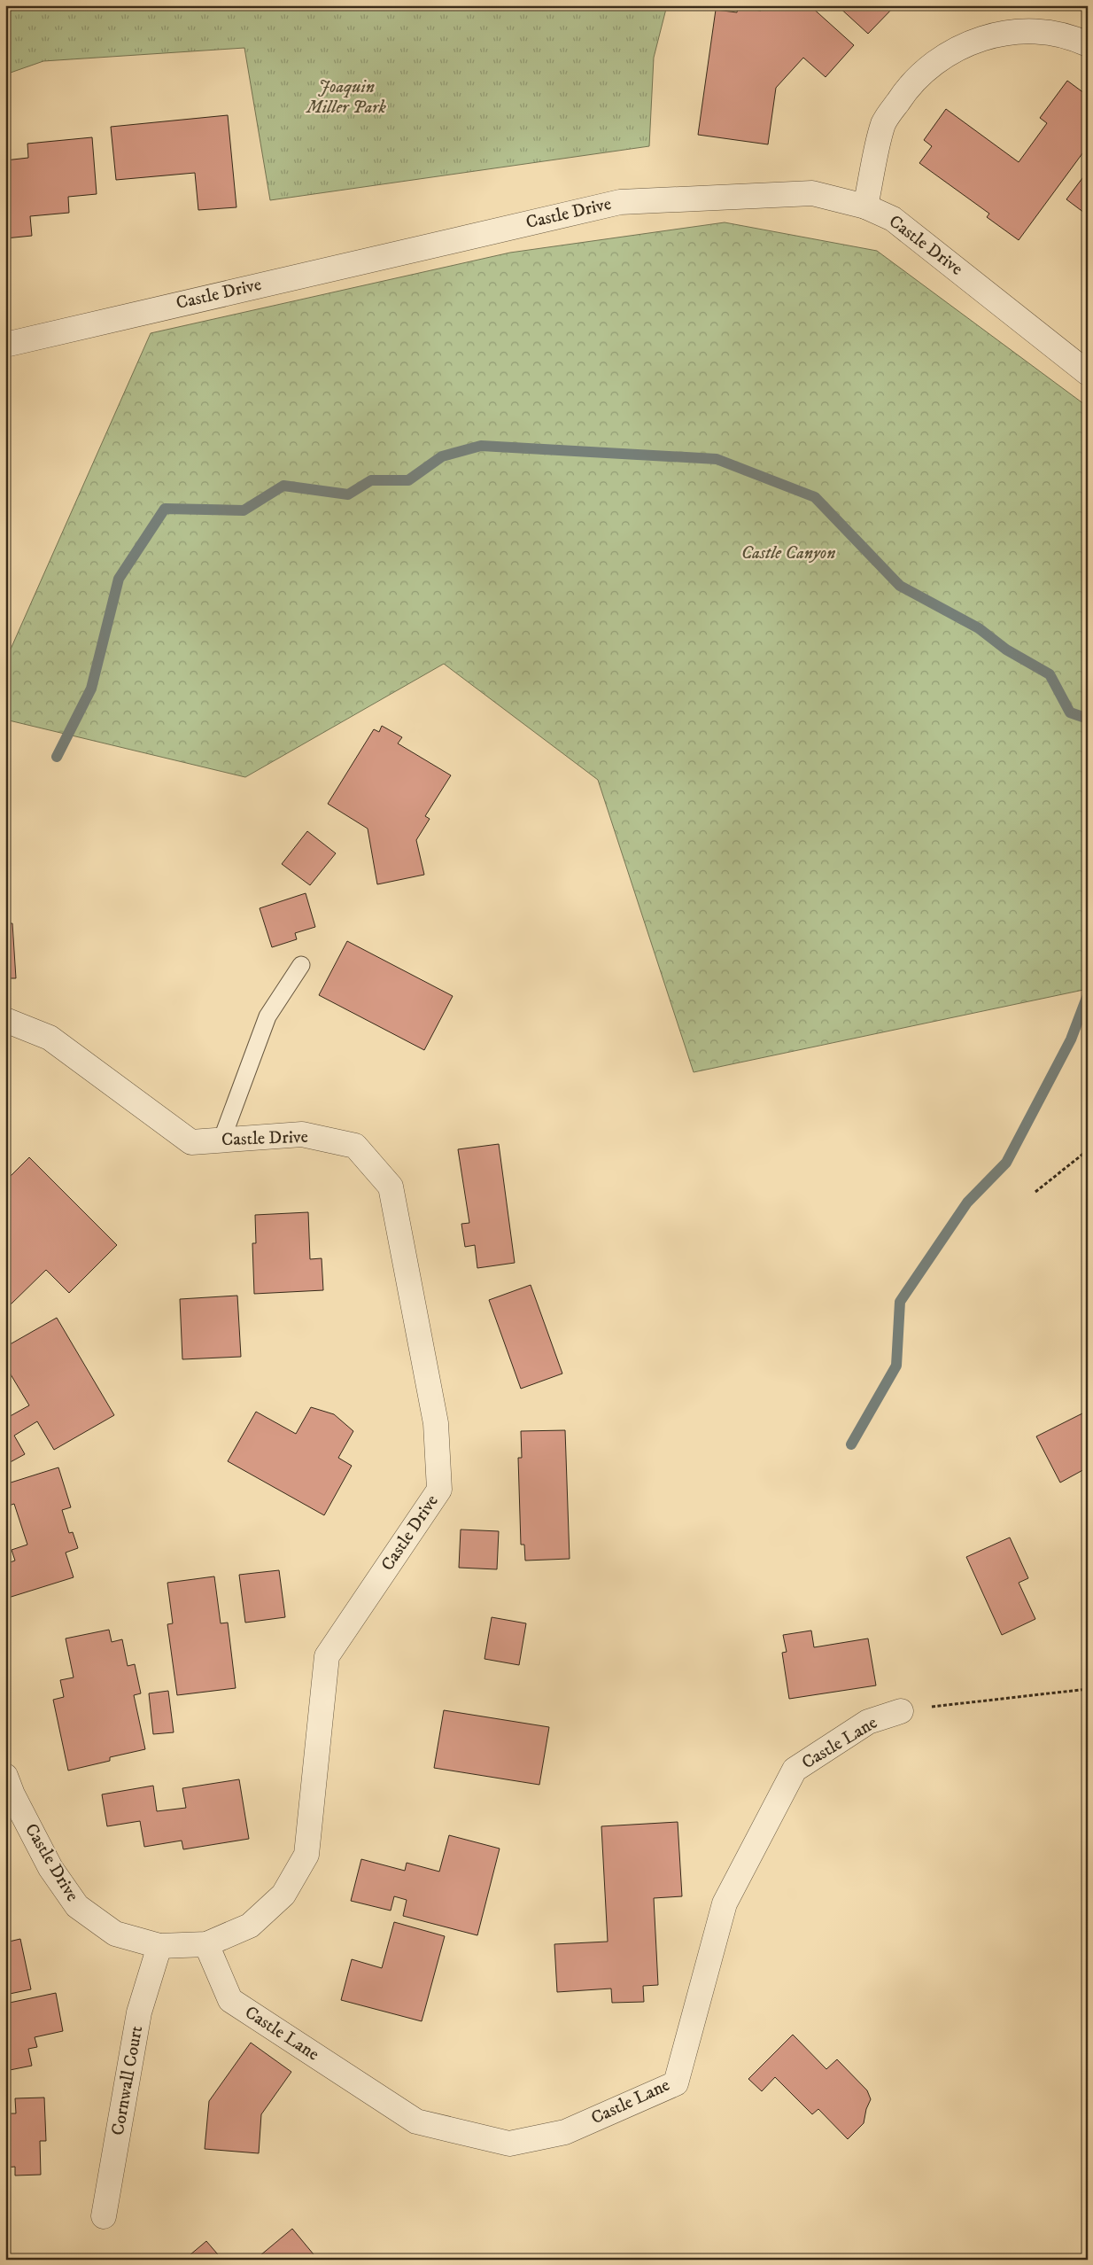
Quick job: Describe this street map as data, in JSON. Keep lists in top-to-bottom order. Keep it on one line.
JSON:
{"streets":{"street":["Castle Drive","Castle Lane","Cornwall Court"]},"crossings":[["Castle Drive","Castle Lane"],["Castle Drive","Cornwall Court"]],"parks":["Joaquin Miller Park","Castle Canyon"]}
